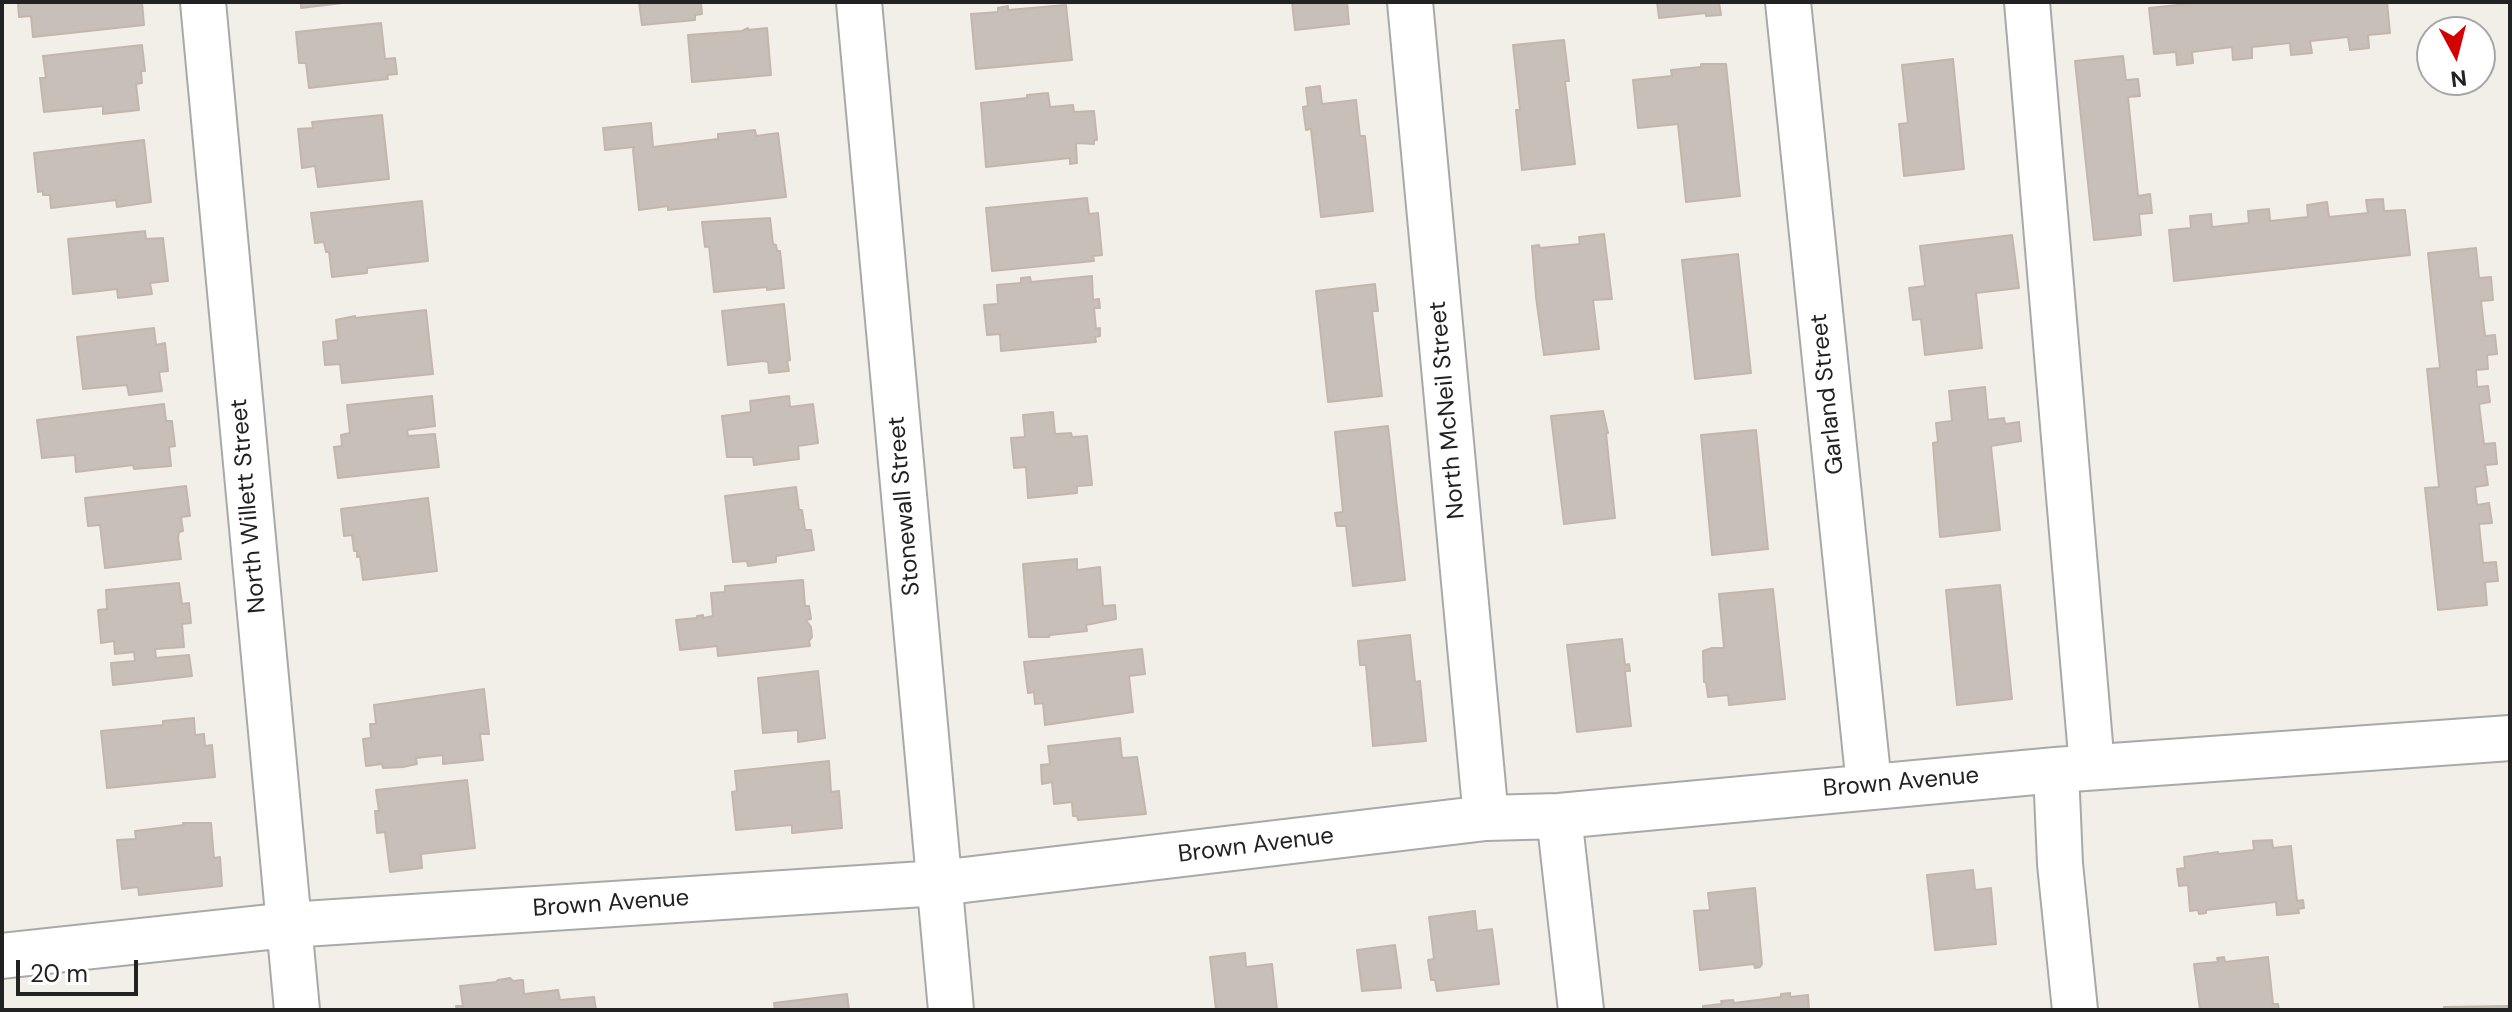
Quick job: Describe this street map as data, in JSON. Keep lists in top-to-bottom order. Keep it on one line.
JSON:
{"streets":{"street":["Garland Street","North McNeil Street","North Willett Street","Stonewall Street","Brown Avenue"]},"crossings":[["Garland Street","Brown Avenue"],["North McNeil Street","Brown Avenue"],["North Willett Street","Brown Avenue"],["Stonewall Street","Brown Avenue"]],"scale_bar":"20 m","north":"bottom"}
